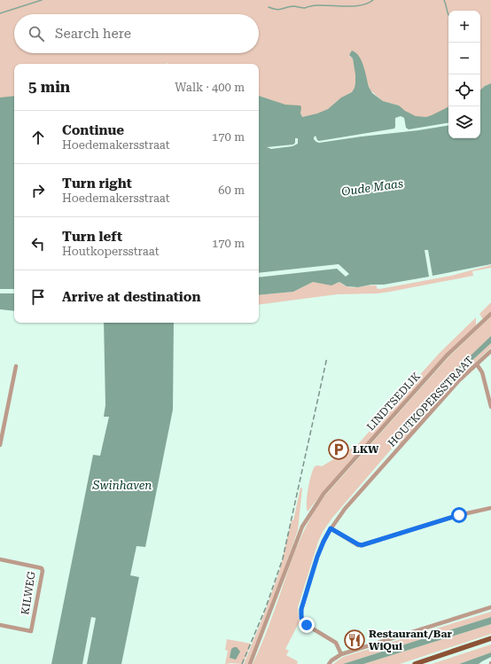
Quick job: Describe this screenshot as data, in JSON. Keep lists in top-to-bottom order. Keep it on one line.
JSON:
{"streets":{"street":["LINDTSEDIJK","HOUTKOPERSSTRAAT","KILWEG"]},"water":["Oude Maas","Swinhaven"],"places":{"parking":["LKW"],"restaurant":["Restaurant/Bar WiQui"]},"page":{"map_buttons":["+","−"],"search":"Search here","heading":["5 min","Walk · 400 m"],"list":[["Continue","Hoedemakersstraat","170 m"],["Turn right","Hoedemakersstraat","60 m"],["Turn left","Houtkopersstraat","170 m"],"Arrive at destination"]}}
